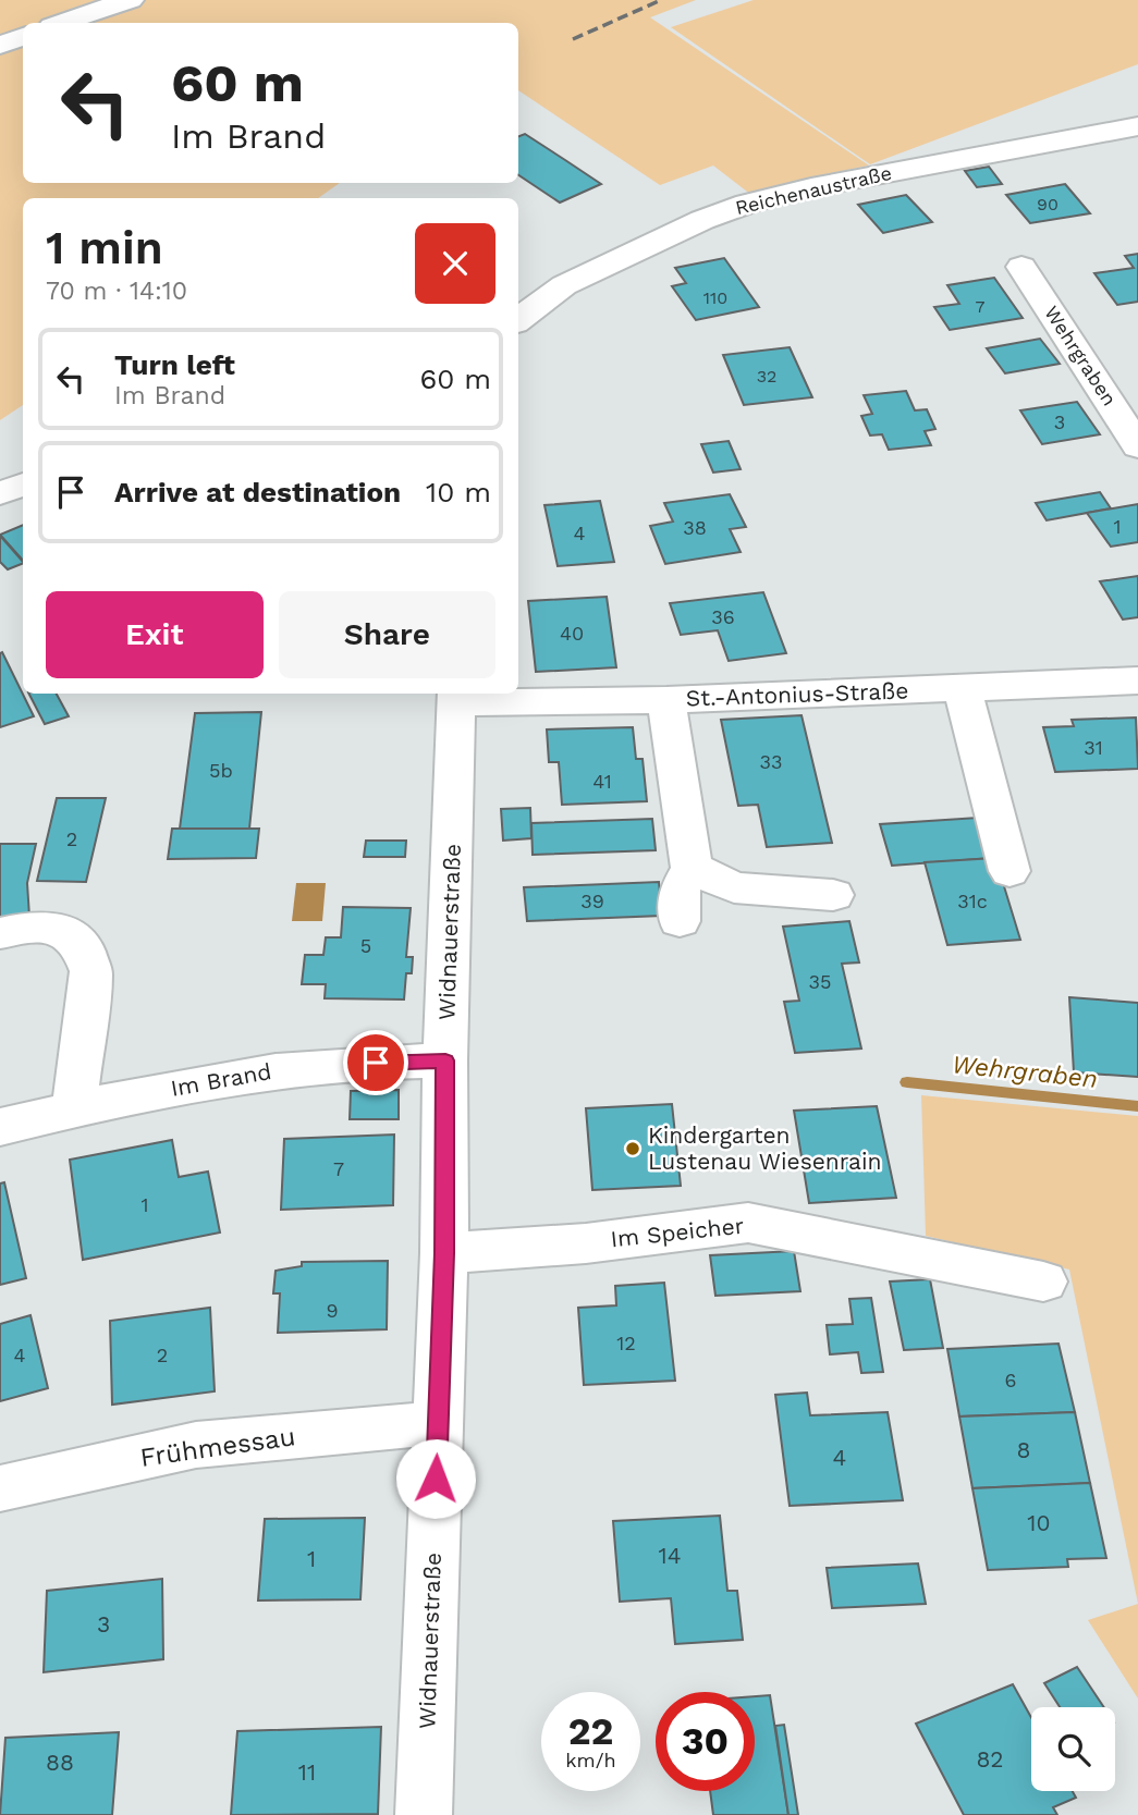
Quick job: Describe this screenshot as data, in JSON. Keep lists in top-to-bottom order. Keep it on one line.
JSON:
{"streets":{"street":["Reichenaustraße","Wehrgraben","St.-Antonius-Straße","Widnauerstraße","Im Brand","Im Speicher","Frühmessau"]},"crossings":[["St.-Antonius-Straße","Widnauerstraße"],["Widnauerstraße","Im Brand"],["Widnauerstraße","Im Speicher"],["Widnauerstraße","Frühmessau"]],"water":["Wehrgraben"],"places":["Kindergarten Lustenau Wiesenrain"],"house_numbers":["90","110","7","32","3","1","38","4","36","40","31","33","5b","41","2","39","31c","5","35","7","1","9","12","4","2","6","8","4","10","14","1","3","82","88","11"],"page":{"turn":["60 m","Im Brand"],"heading":["1 min","70 m · 14:10"],"list":[{"name":"Turn left","note":"Im Brand","value":"60 m"},{"name":"Arrive at destination","value":"10 m"}],"buttons":["Exit","Share"],"speed":"22 km/h","limit":"30"}}
